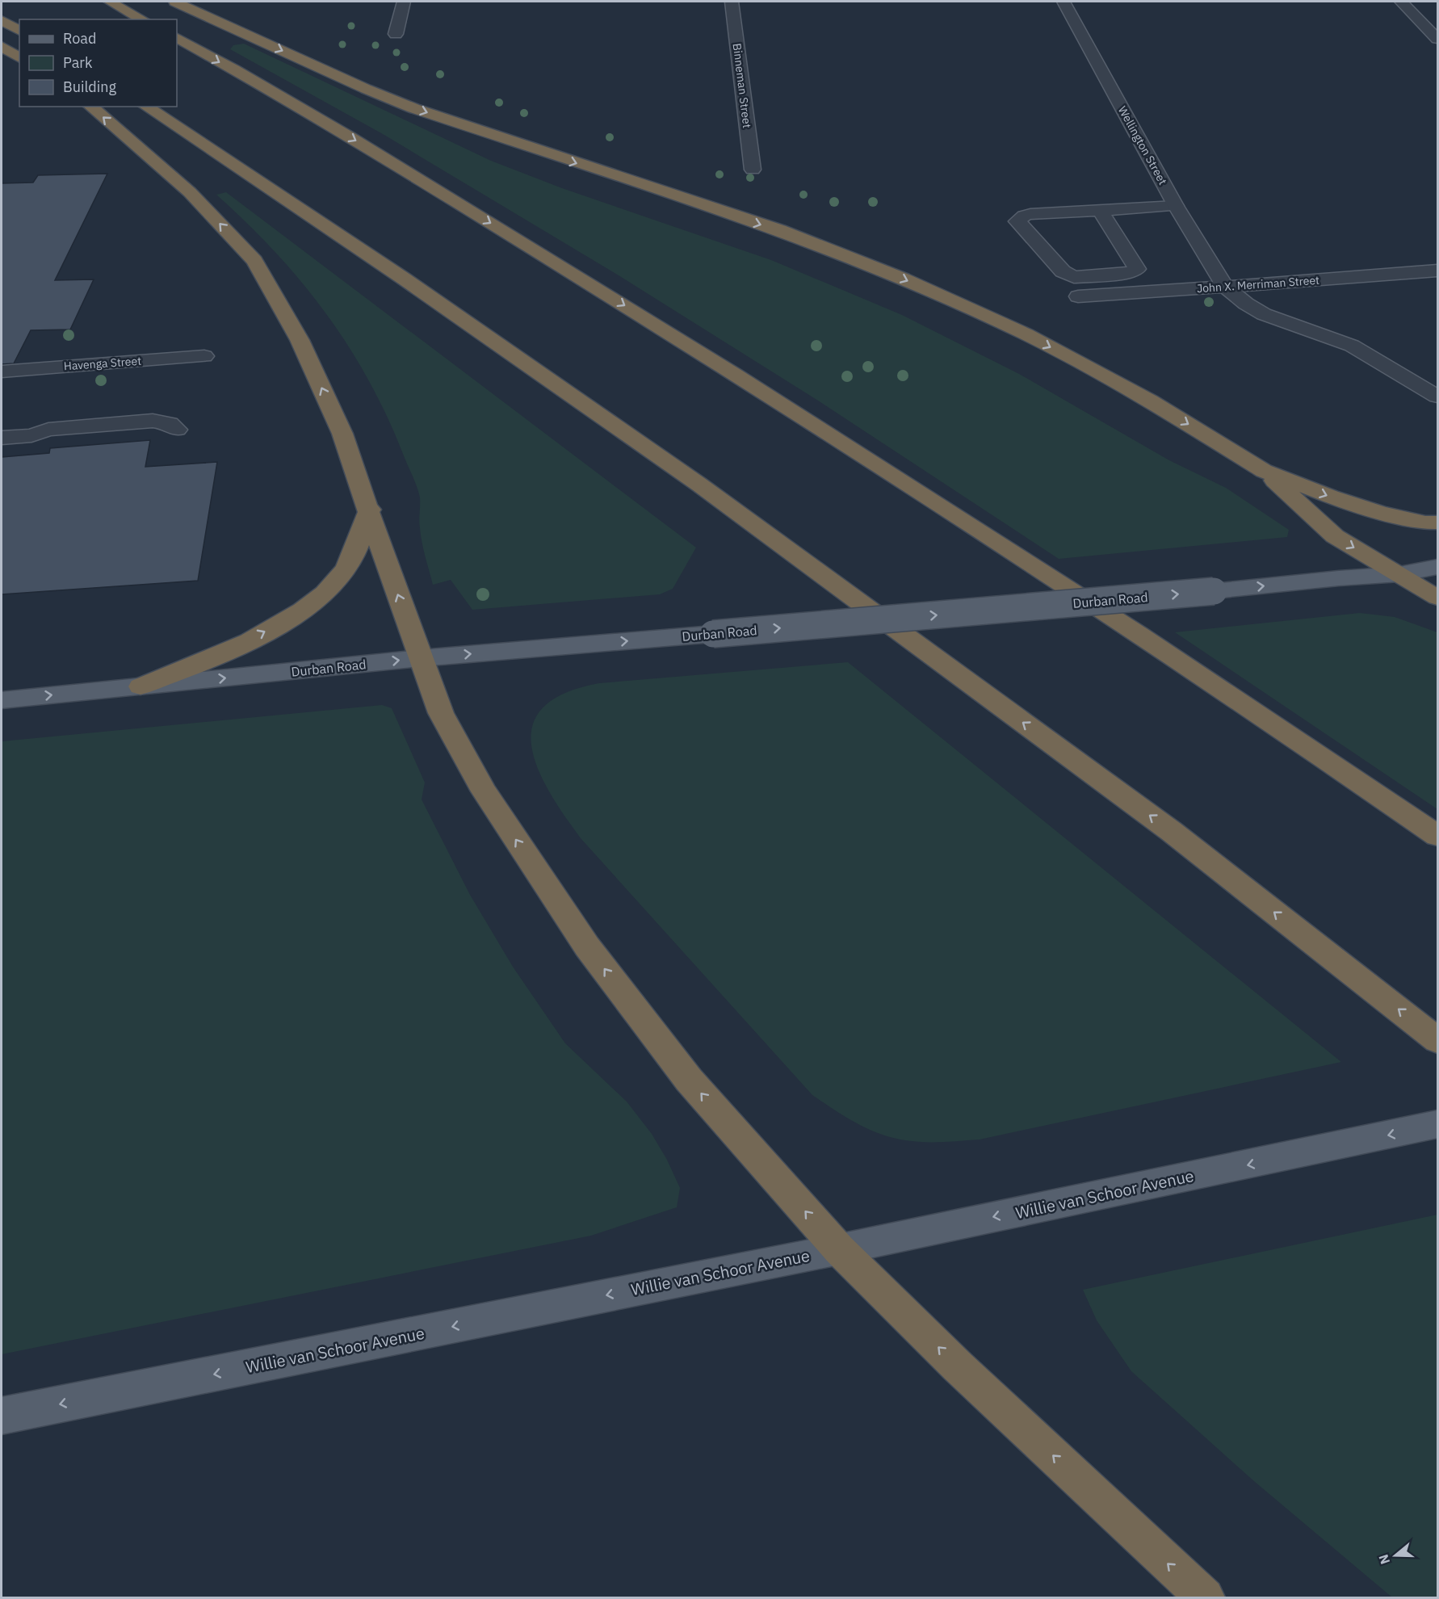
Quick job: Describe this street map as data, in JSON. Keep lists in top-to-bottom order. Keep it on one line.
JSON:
{"streets":{"main road":["Durban Road","Willie van Schoor Avenue"],"street":["Binneman Street","Wellington Street","John X. Merriman Street","Havenga Street"]},"crossings":[["Wellington Street","John X. Merriman Street"]],"one_way":["Durban Road","Willie van Schoor Avenue"],"legend":["Road","Park","Building"],"north":"left"}
